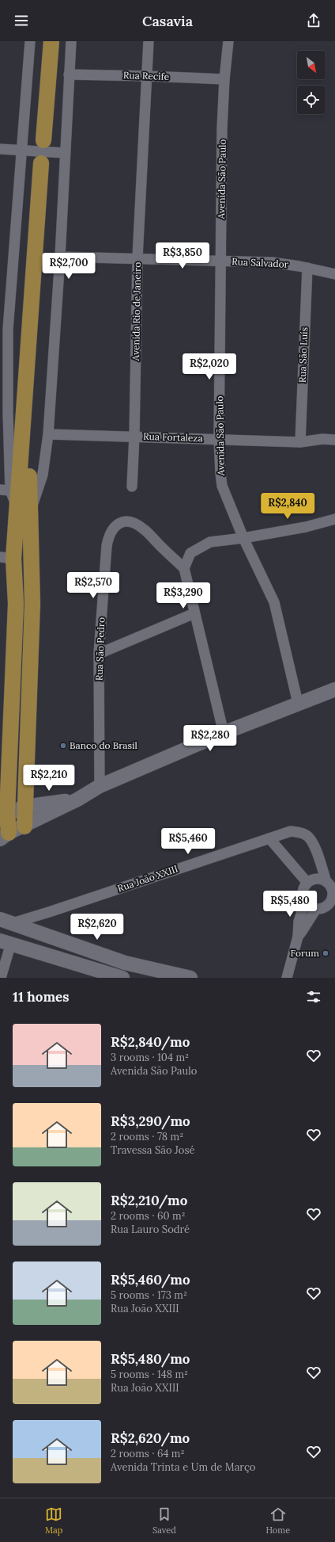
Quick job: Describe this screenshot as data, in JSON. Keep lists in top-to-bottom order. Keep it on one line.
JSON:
{"streets":{"street":["Rua Recife","Avenida São Paulo","Rua Salvador","Avenida Rio de Janeiro","Rua São Luís","Rua Fortaleza","Rua São Pedro","Rua João XXIII"]},"crossings":[["Rua Recife","Avenida São Paulo"],["Rua Recife","Avenida Rio de Janeiro"],["Avenida São Paulo","Rua Salvador"],["Avenida São Paulo","Rua Fortaleza"],["Rua Salvador","Avenida Rio de Janeiro"],["Rua Salvador","Rua São Luís"],["Avenida Rio de Janeiro","Rua Fortaleza"],["Rua São Luís","Rua Fortaleza"]],"places":["Banco do Brasil","Forum"],"north":"bottom right","page":{"header":"Casavia","price":["R$3,850","R$2,700","R$2,020","R$2,840","R$2,570","R$3,290","R$2,280","R$2,210","R$5,460","R$5,480","R$2,620"],"heading":"11 homes","list":[{"name":"R$2,840/mo","note":"3 rooms · 104 m² · Avenida São Paulo"},{"name":"R$3,290/mo","note":"2 rooms · 78 m² · Travessa São José"},{"name":"R$2,210/mo","note":"2 rooms · 60 m² · Rua Lauro Sodré"},{"name":"R$5,460/mo","note":"5 rooms · 173 m² · Rua João XXIII"},{"name":"R$5,480/mo","note":"5 rooms · 148 m² · Rua João XXIII"},{"name":"R$2,620/mo","note":"2 rooms · 64 m² · Avenida Trinta e Um de Março"}],"tabs":["Map","Saved","Home"]}}
